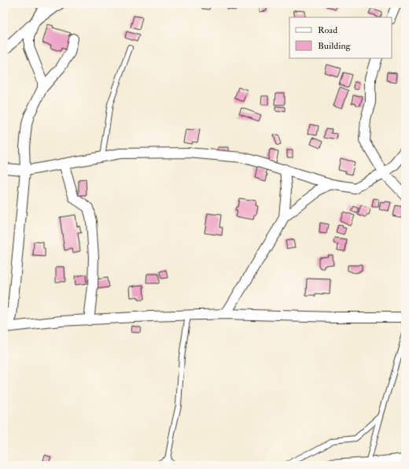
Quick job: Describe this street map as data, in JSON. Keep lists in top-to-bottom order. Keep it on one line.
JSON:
{"legend":["Road","Building"]}
